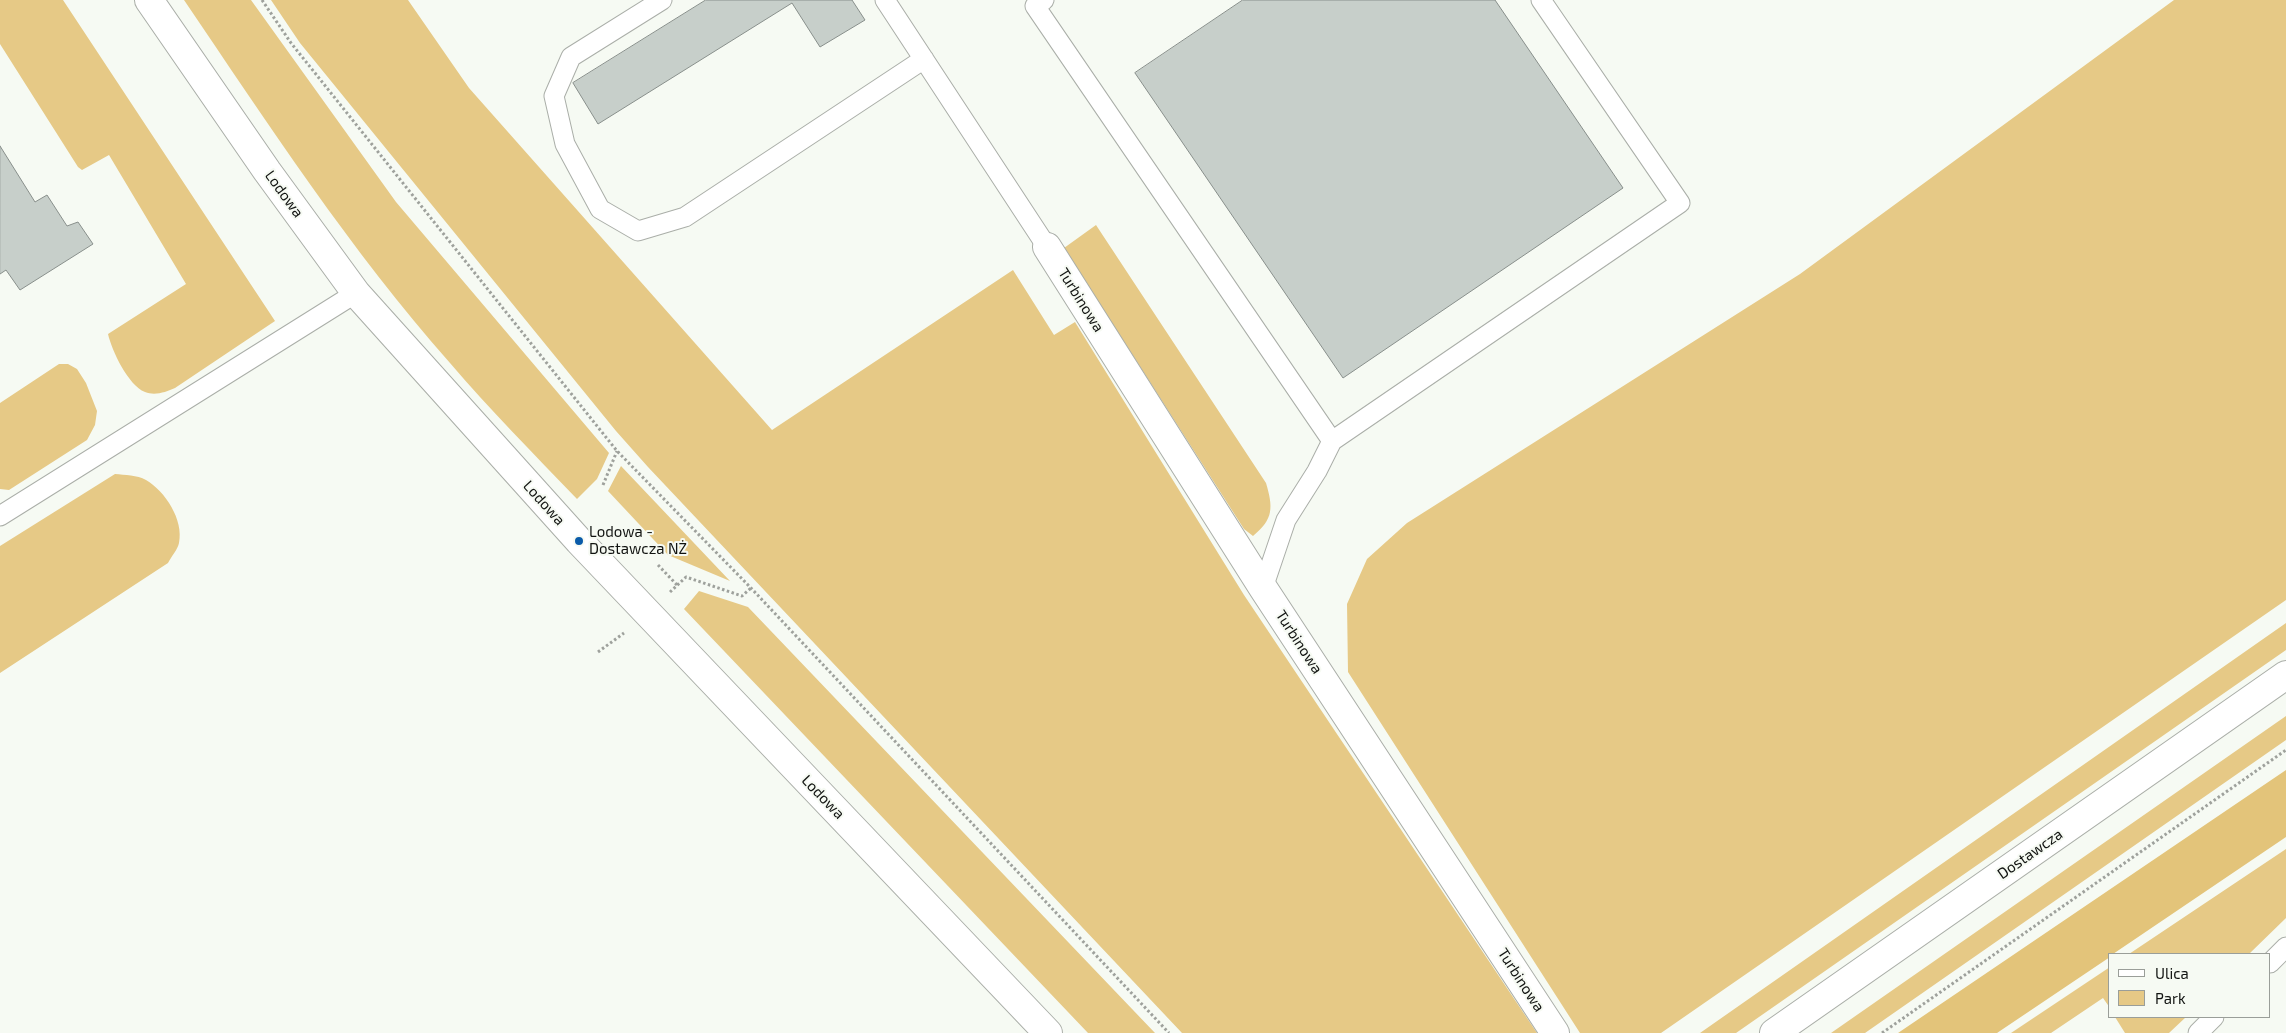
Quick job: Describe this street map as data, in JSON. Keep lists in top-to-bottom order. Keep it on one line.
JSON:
{"streets":{"street":["Lodowa","Turbinowa","Dostawcza"]},"places":["Lodowa - Dostawcza NŻ"],"legend":["Ulica","Park"]}
